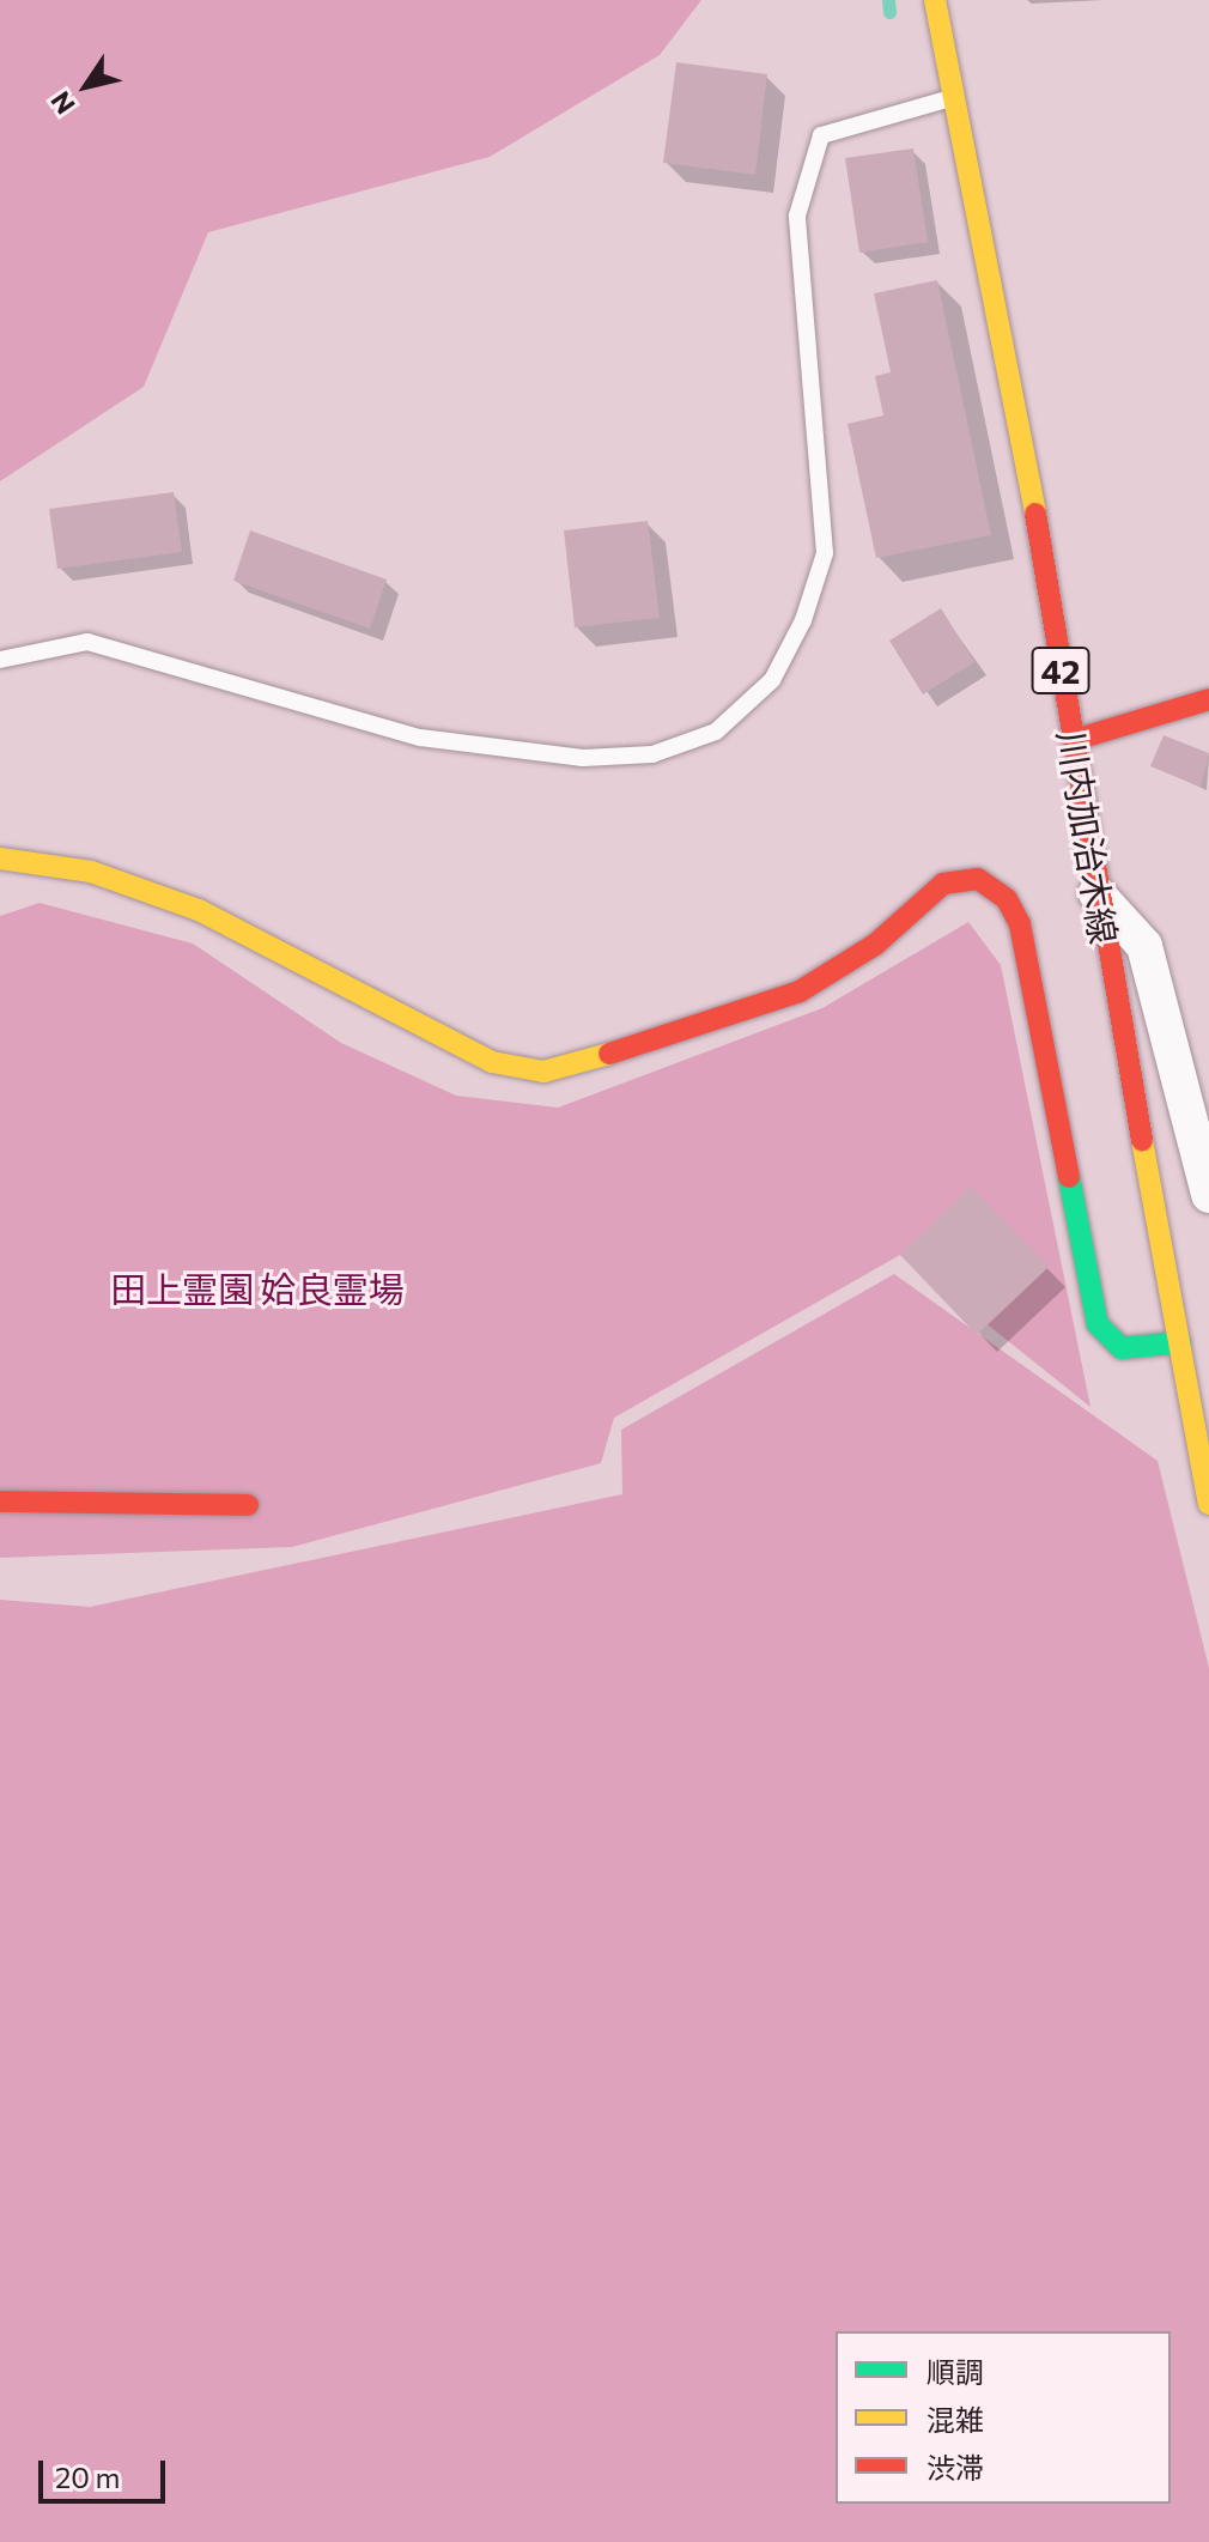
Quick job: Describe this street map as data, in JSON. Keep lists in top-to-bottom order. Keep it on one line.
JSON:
{"streets":{"street":["42","川内加治木線"]},"parks":["田上霊園 姶良霊場"],"legend":["順調","混雑","渋滞"],"scale_bar":"20 m","north":"bottom left"}
